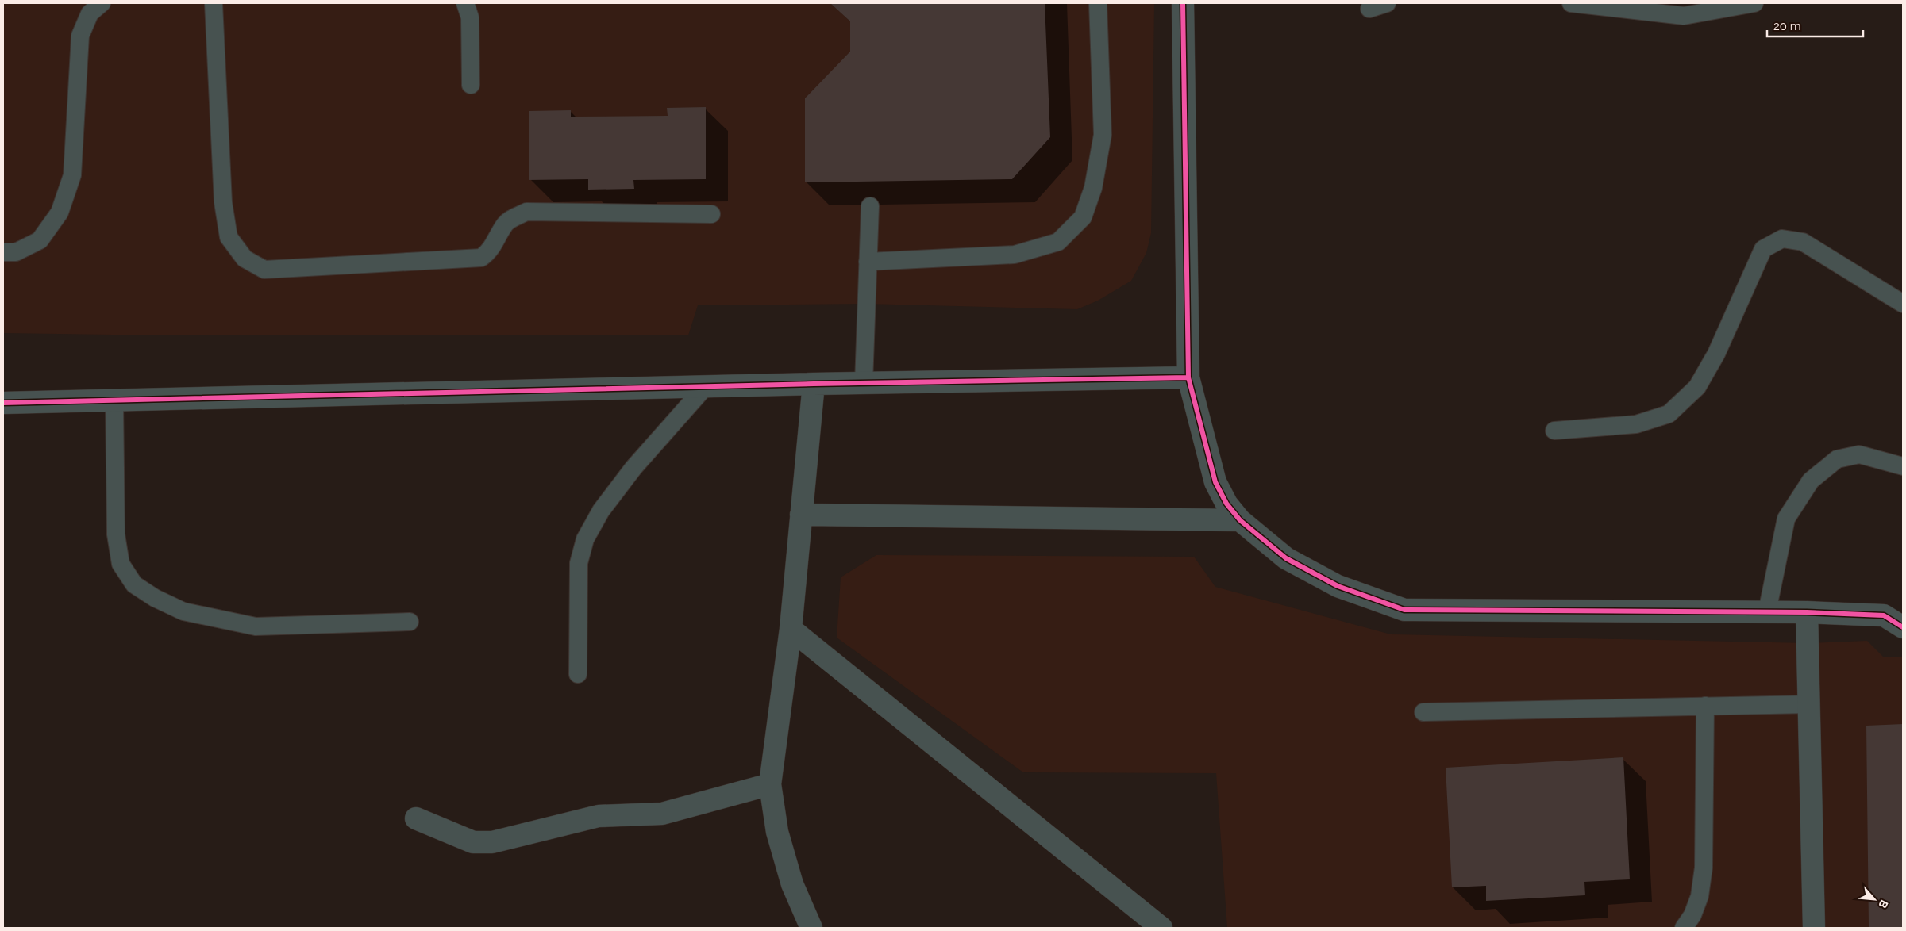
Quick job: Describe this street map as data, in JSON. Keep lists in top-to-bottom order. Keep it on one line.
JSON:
{"scale_bar":"20 m","north":"bottom right"}
